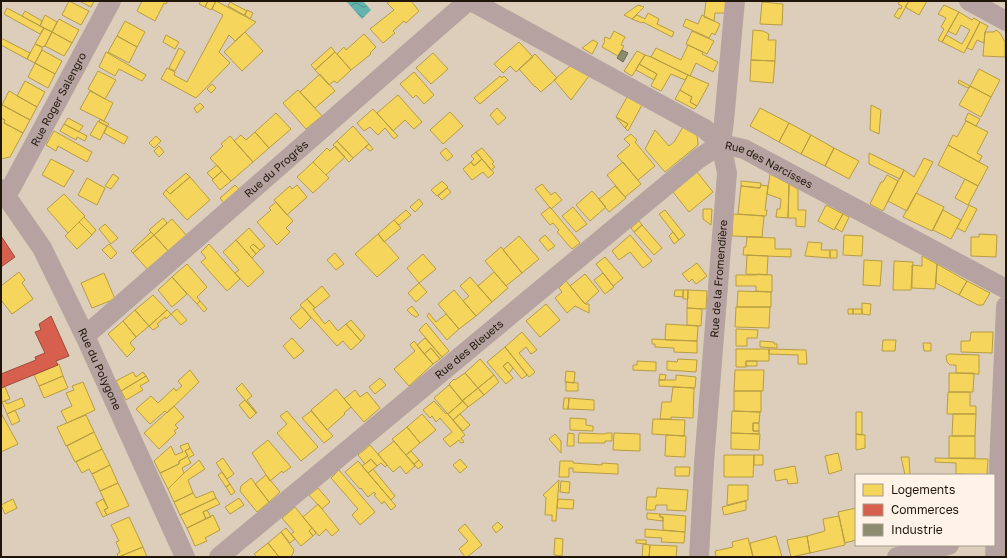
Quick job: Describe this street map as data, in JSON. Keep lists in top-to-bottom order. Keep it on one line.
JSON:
{"streets":{"street":["Rue Roger Salengro","Rue des Narcisses","Rue du Progrès","Rue de la Fromendière","Rue des Bleuets","Rue du Polygone"]},"crossings":[["Rue Roger Salengro","Rue du Polygone"],["Rue des Narcisses","Rue du Progrès"],["Rue des Narcisses","Rue de la Fromendière"],["Rue des Narcisses","Rue des Bleuets"],["Rue du Progrès","Rue du Polygone"],["Rue de la Fromendière","Rue des Bleuets"]],"legend":["Logements","Commerces","Industrie"]}
